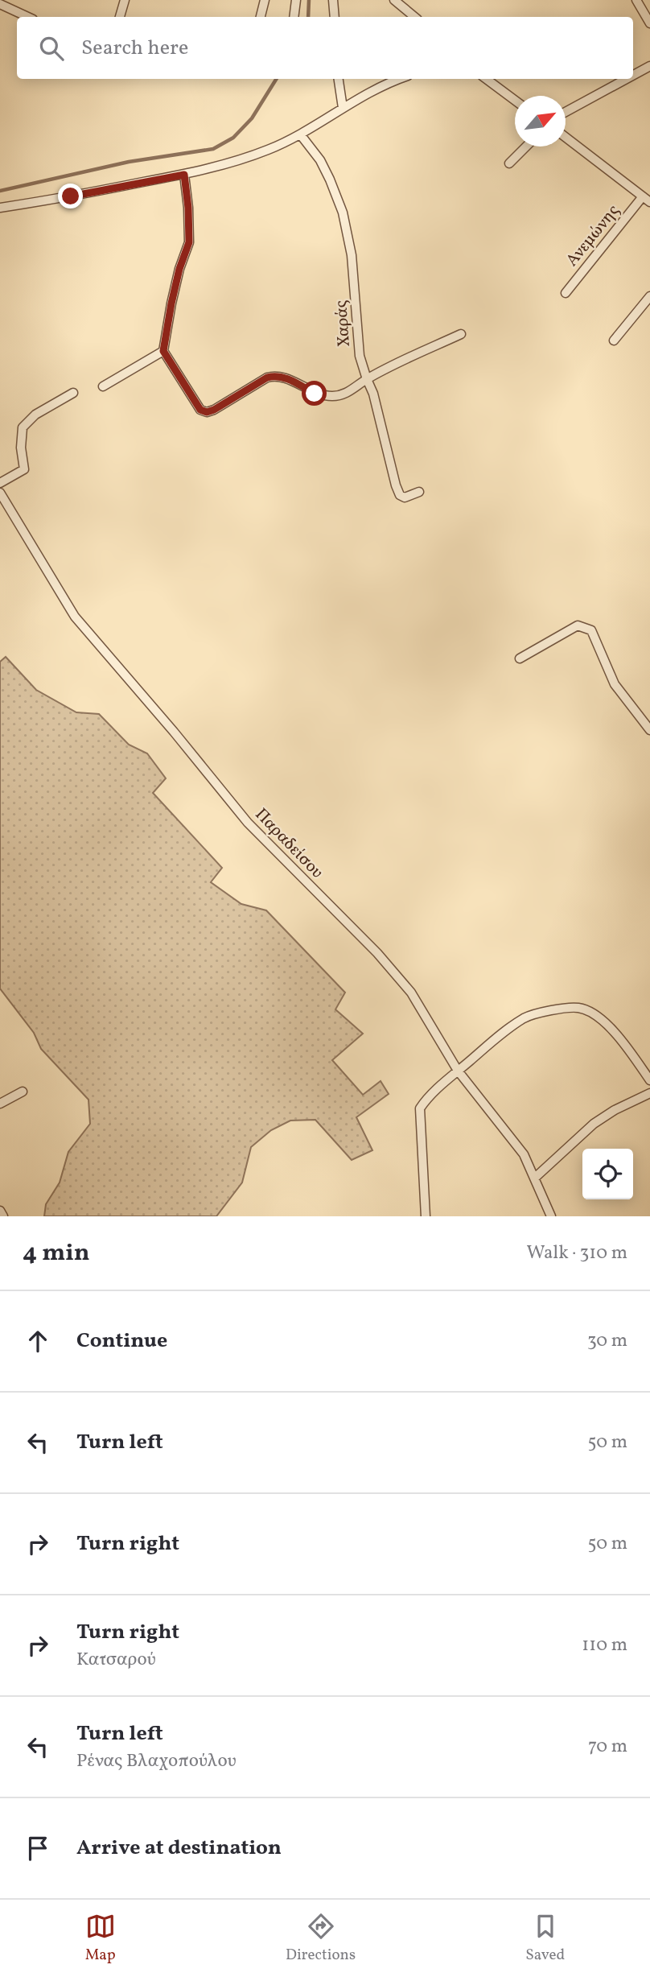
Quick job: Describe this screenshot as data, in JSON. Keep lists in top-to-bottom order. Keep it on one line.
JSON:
{"streets":{"street":["Ανεμώνης","Χαράς","Παραδείσου"]},"north":"top right","page":{"search":"Search here","heading":["4 min","Walk · 310 m"],"list":[["Continue","30 m"],["Turn left","50 m"],["Turn right","50 m"],["Turn right","Κατσαρού","110 m"],["Turn left","Ρένας Βλαχοπούλου","70 m"],"Arrive at destination"],"nav":["Map","Directions","Saved"]}}
